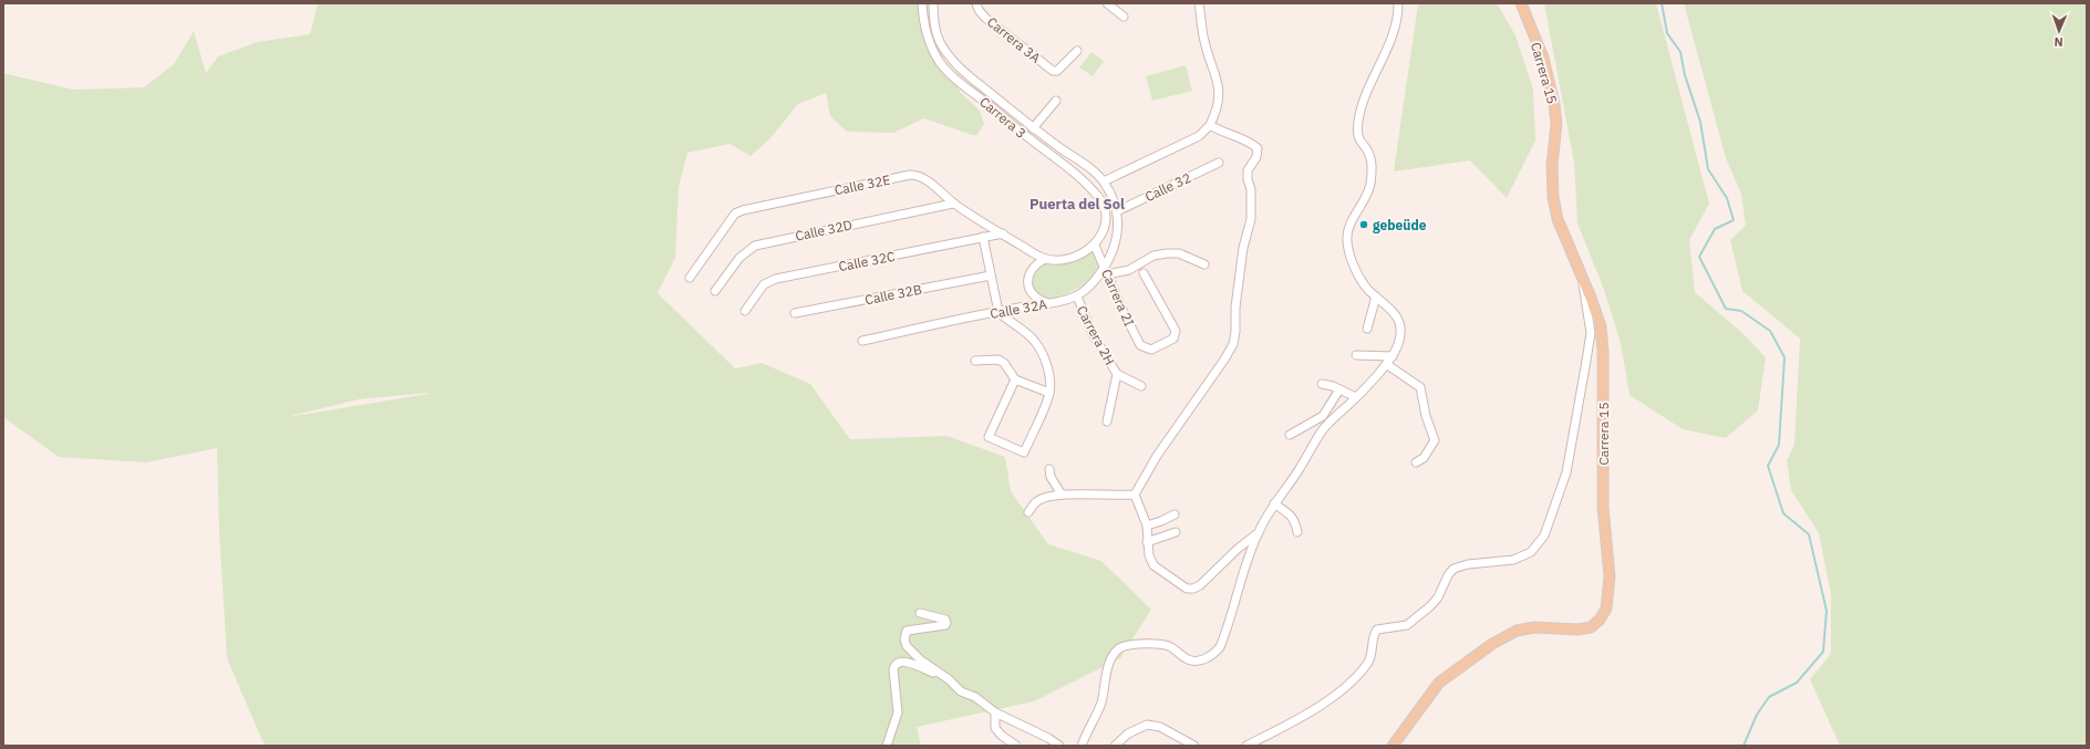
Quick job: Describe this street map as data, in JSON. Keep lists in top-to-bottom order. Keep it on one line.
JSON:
{"streets":{"main road":["Carrera 15"],"street":["Carrera 3A","Carrera 3","Calle 32E","Calle 32","Calle 32D","Calle 32C","Calle 32B","Carrera 2I","Calle 32A","Carrera 2H"]},"crossings":[["Carrera 3","Calle 32"],["Carrera 3","Carrera 2I"],["Carrera 3","Calle 32A"],["Calle 32E","Calle 32D"],["Calle 32E","Calle 32C"],["Calle 32","Calle 32A"],["Carrera 2I","Calle 32A"],["Calle 32A","Carrera 2H"]],"districts":["Puerta del Sol"],"places":["gebeüde"],"north":"bottom"}
